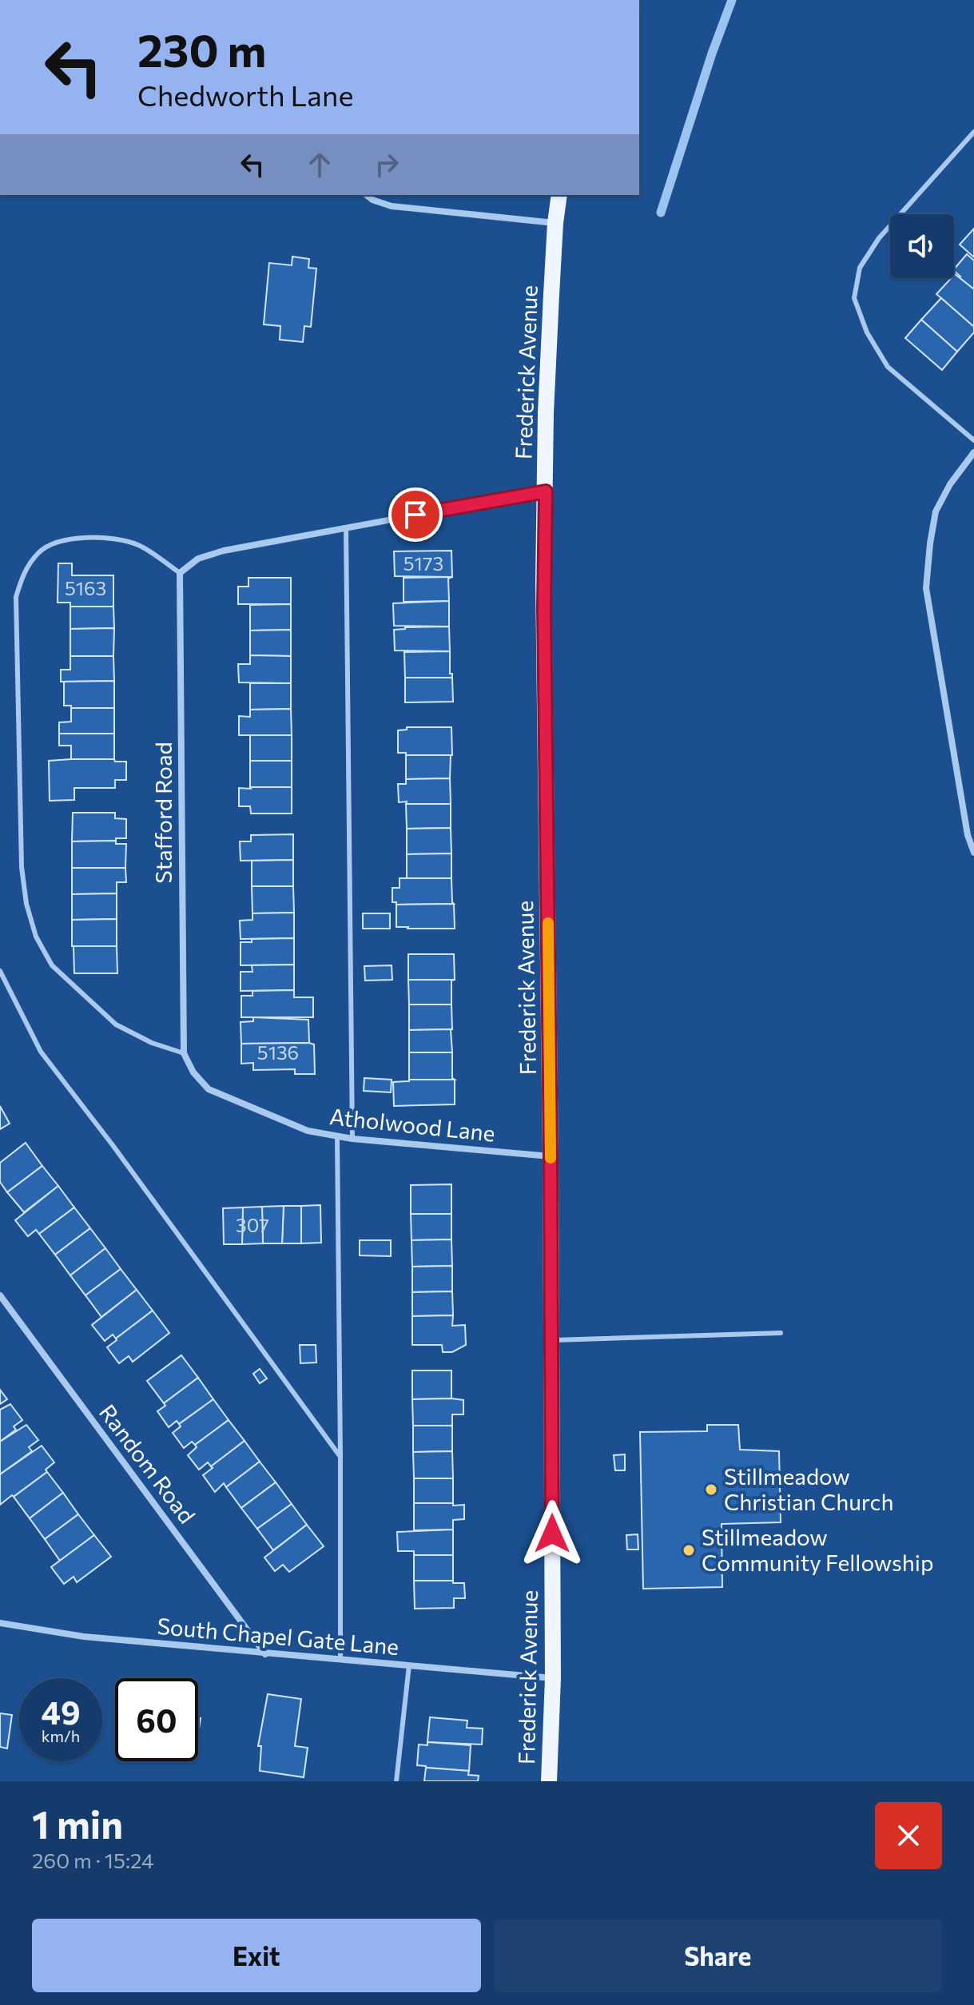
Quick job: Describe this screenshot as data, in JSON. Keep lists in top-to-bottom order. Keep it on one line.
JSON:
{"streets":{"main road":["Frederick Avenue"],"street":["Stafford Road","Atholwood Lane","Random Road","South Chapel Gate Lane"]},"crossings":[["Frederick Avenue","Atholwood Lane"],["Frederick Avenue","South Chapel Gate Lane"],["Stafford Road","Atholwood Lane"],["Random Road","South Chapel Gate Lane"]],"places":["Stillmeadow Christian Church","Stillmeadow Community Fellowship"],"house_numbers":["5173","5163","5136","307"],"page":{"turn":["230 m","Chedworth Lane"],"speed":"49 km/h","limit":"60","heading":["1 min","260 m · 15:24"],"buttons":["Exit","Share"]}}
